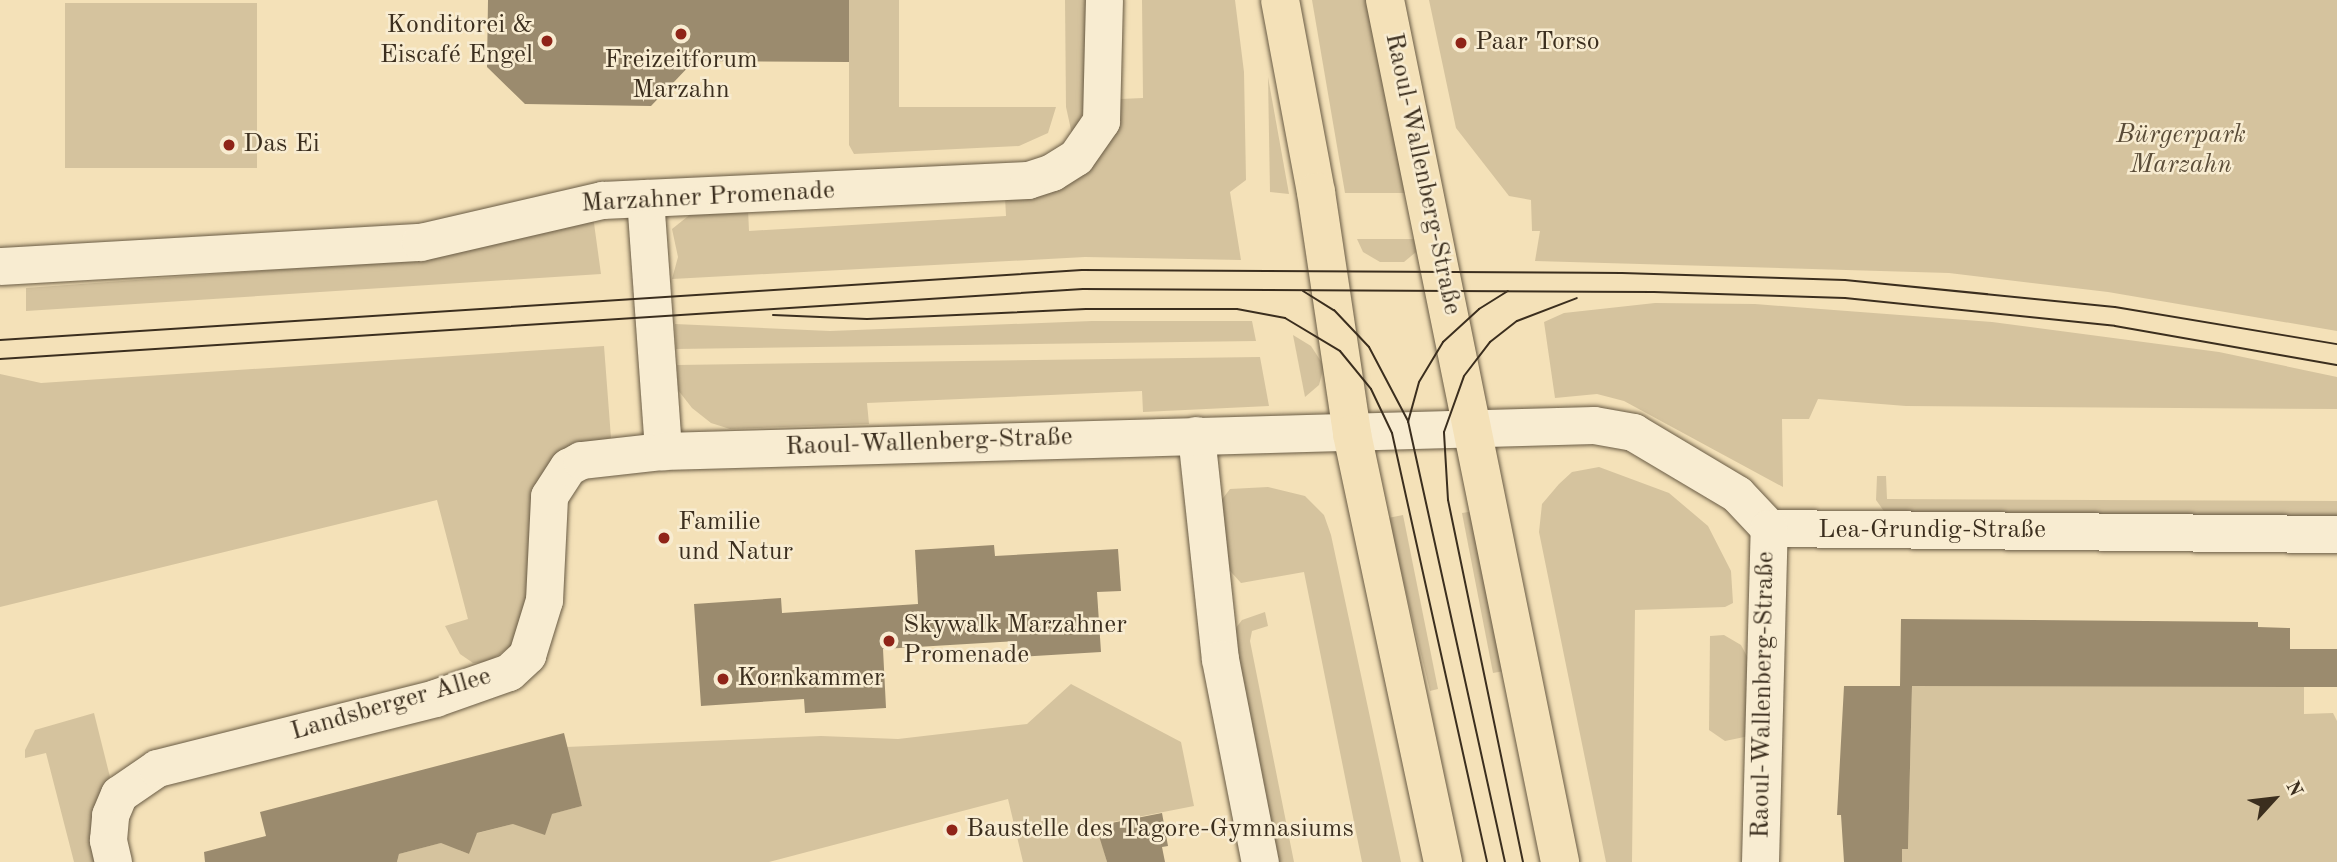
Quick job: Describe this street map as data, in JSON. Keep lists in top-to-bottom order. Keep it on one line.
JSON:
{"streets":{"main road":["Raoul-Wallenberg-Straße"],"street":["Marzahner Promenade","Lea-Grundig-Straße","Landsberger Allee"]},"crossings":[["Raoul-Wallenberg-Straße","Lea-Grundig-Straße"],["Raoul-Wallenberg-Straße","Landsberger Allee"]],"parks":["Bürgerpark Marzahn"],"places":["Freizeitforum Marzahn","Konditorei & Eiscafé Engel","Paar Torso","Das Ei","Familie und Natur","Skywalk Marzahner Promenade","Kornkammer","Baustelle des Tagore-Gymnasiums"],"north":"top right"}
